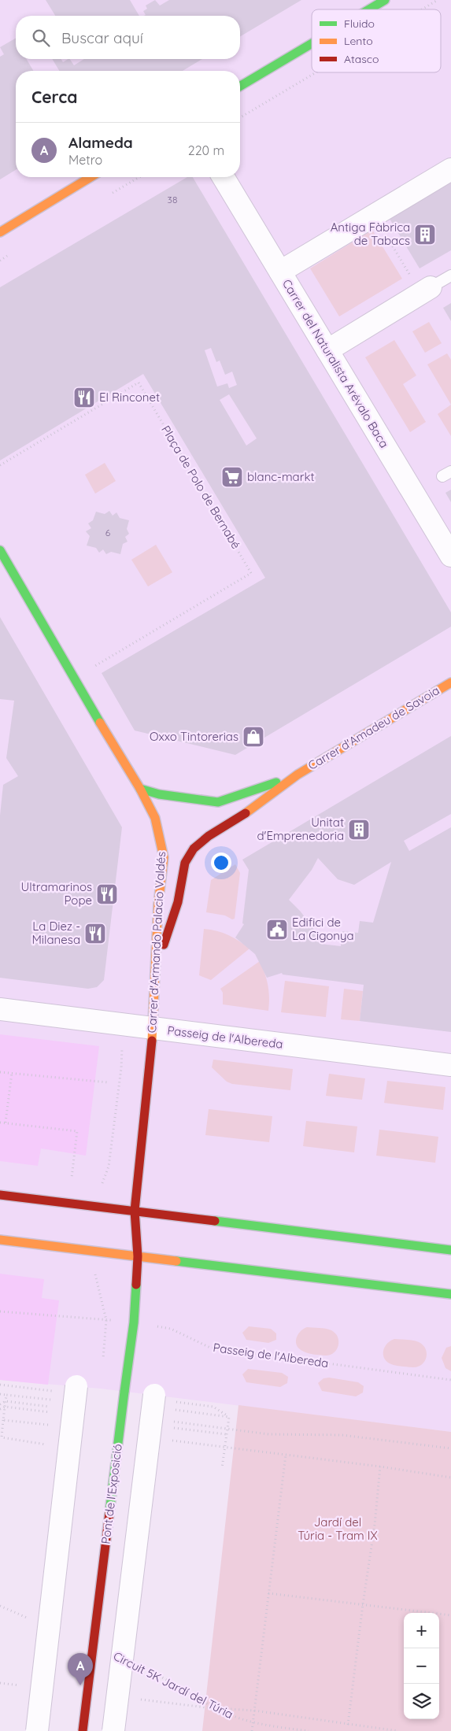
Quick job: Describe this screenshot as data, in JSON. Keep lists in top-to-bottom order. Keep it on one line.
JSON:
{"streets":{"street":["Carrer del Naturalista Arévalo Baca","Carrer d'Amadeu de Savoia","Carrer d'Armando Palacio Valdés","Passeig de l'Albereda","Pont de l'Exposició"],"path":["Plaça de Polo de Bernabé","Circuit 5K Jardí del Túria"]},"crossings":[["Carrer d'Amadeu de Savoia","Carrer d'Armando Palacio Valdés"],["Carrer d'Armando Palacio Valdés","Passeig de l'Albereda"],["Carrer d'Armando Palacio Valdés","Pont de l'Exposició"],["Passeig de l'Albereda","Pont de l'Exposició"]],"parks":["Jardí del Túria - Tram IX"],"places":{"building":["Antiga Fàbrica de Tabacs","Unitat d'Emprenedoria"],"restaurant":["El Rinconet","Ultramarinos Pope","La Diez - Milanesa"],"supermarket":["blanc-markt"],"shop":["Oxxo Tintorerias"],"public building":["Edifici de La Cigonya"]},"house_numbers":["38","6"],"legend":["Fluido","Lento","Atasco"],"page":{"search":"Buscar aquí","heading":"Cerca","list":[{"mark":"A","name":"Alameda","note":"Metro","value":"220 m"}],"map_buttons":["+","−"],"pins":"A"}}
